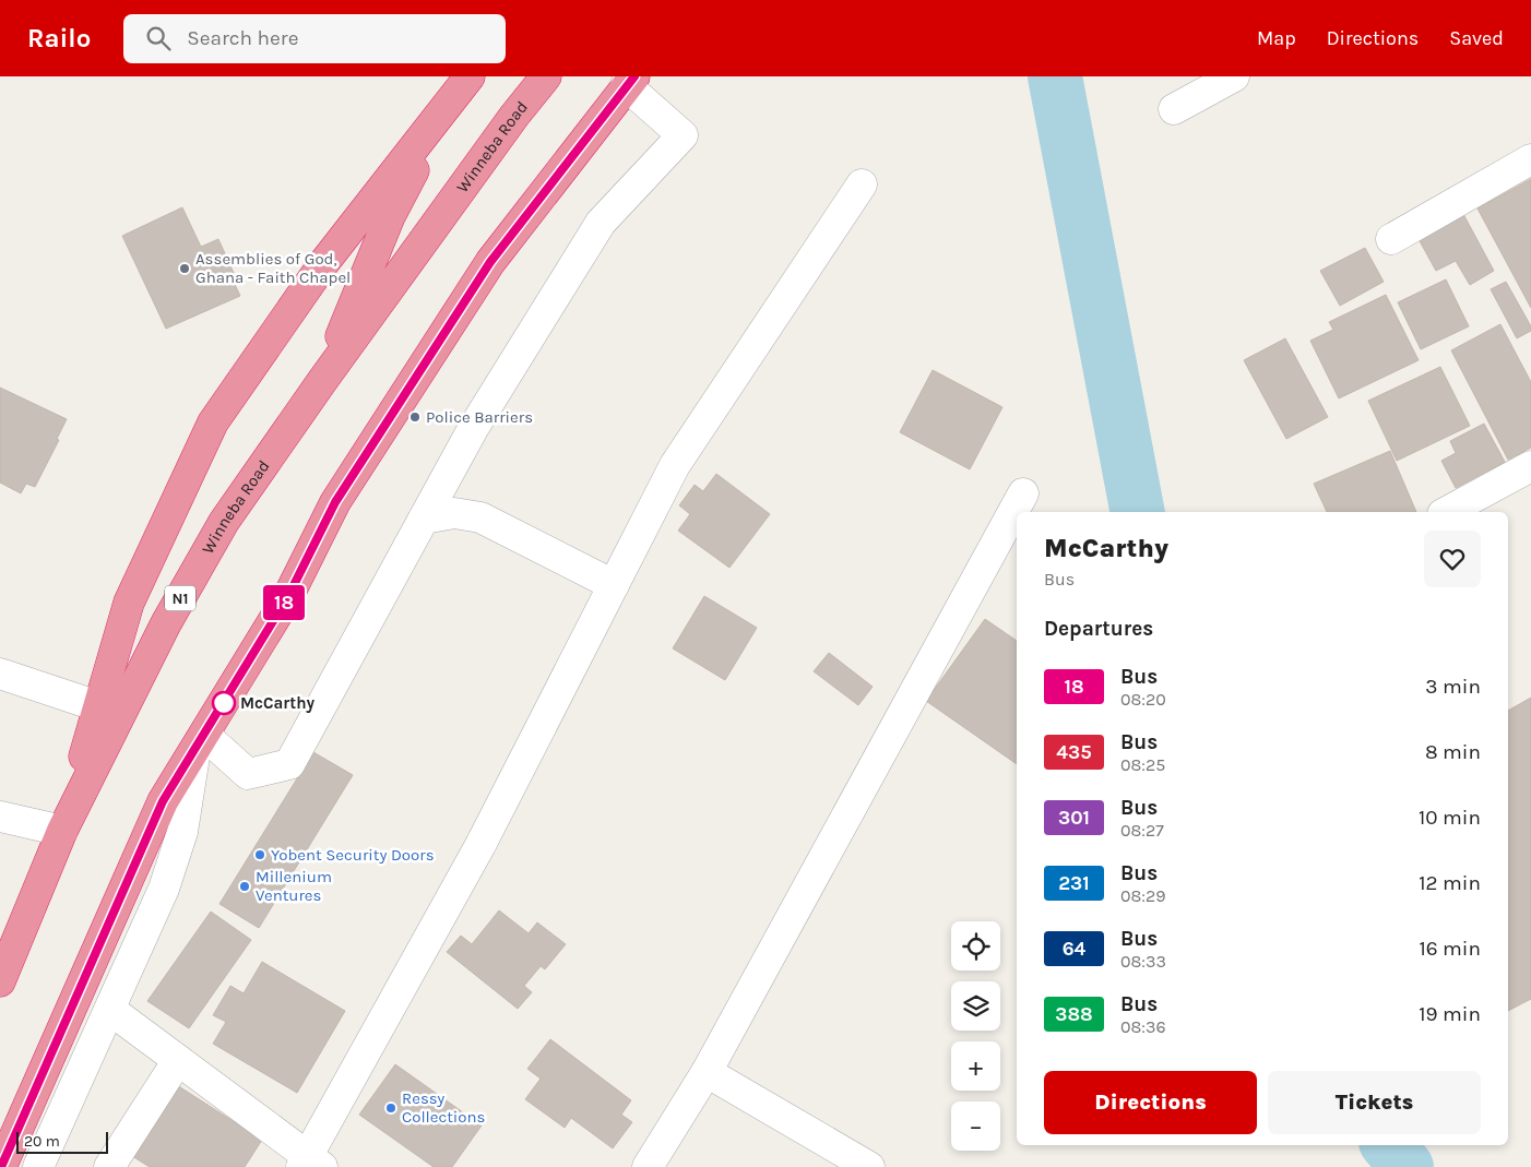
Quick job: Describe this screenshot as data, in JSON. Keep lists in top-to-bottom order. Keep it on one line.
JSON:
{"streets":{"highway":["Winneba Road","N1"]},"crossings":[["Winneba Road","N1"]],"places":["Assemblies of God, Ghana - Faith Chapel","Police Barriers","McCarthy","Yobent Security Doors","Millenium Ventures","Ressy Collections"],"lines":["bus line 18"],"scale_bar":"20 m","page":{"header":"Railo","search":"Search here","nav":["Map","Directions","Saved"],"on_map":"18","heading":[["McCarthy","Bus"],"Departures"],"list":[{"mark":"18","name":"Bus","note":"08:20","value":"3 min"},{"mark":"435","name":"Bus","note":"08:25","value":"8 min"},{"mark":"301","name":"Bus","note":"08:27","value":"10 min"},{"mark":"231","name":"Bus","note":"08:29","value":"12 min"},{"mark":"64","name":"Bus","note":"08:33","value":"16 min"},{"mark":"388","name":"Bus","note":"08:36","value":"19 min"}],"map_buttons":["+","−"],"buttons":["Directions","Tickets"],"scale":"20 m"}}
